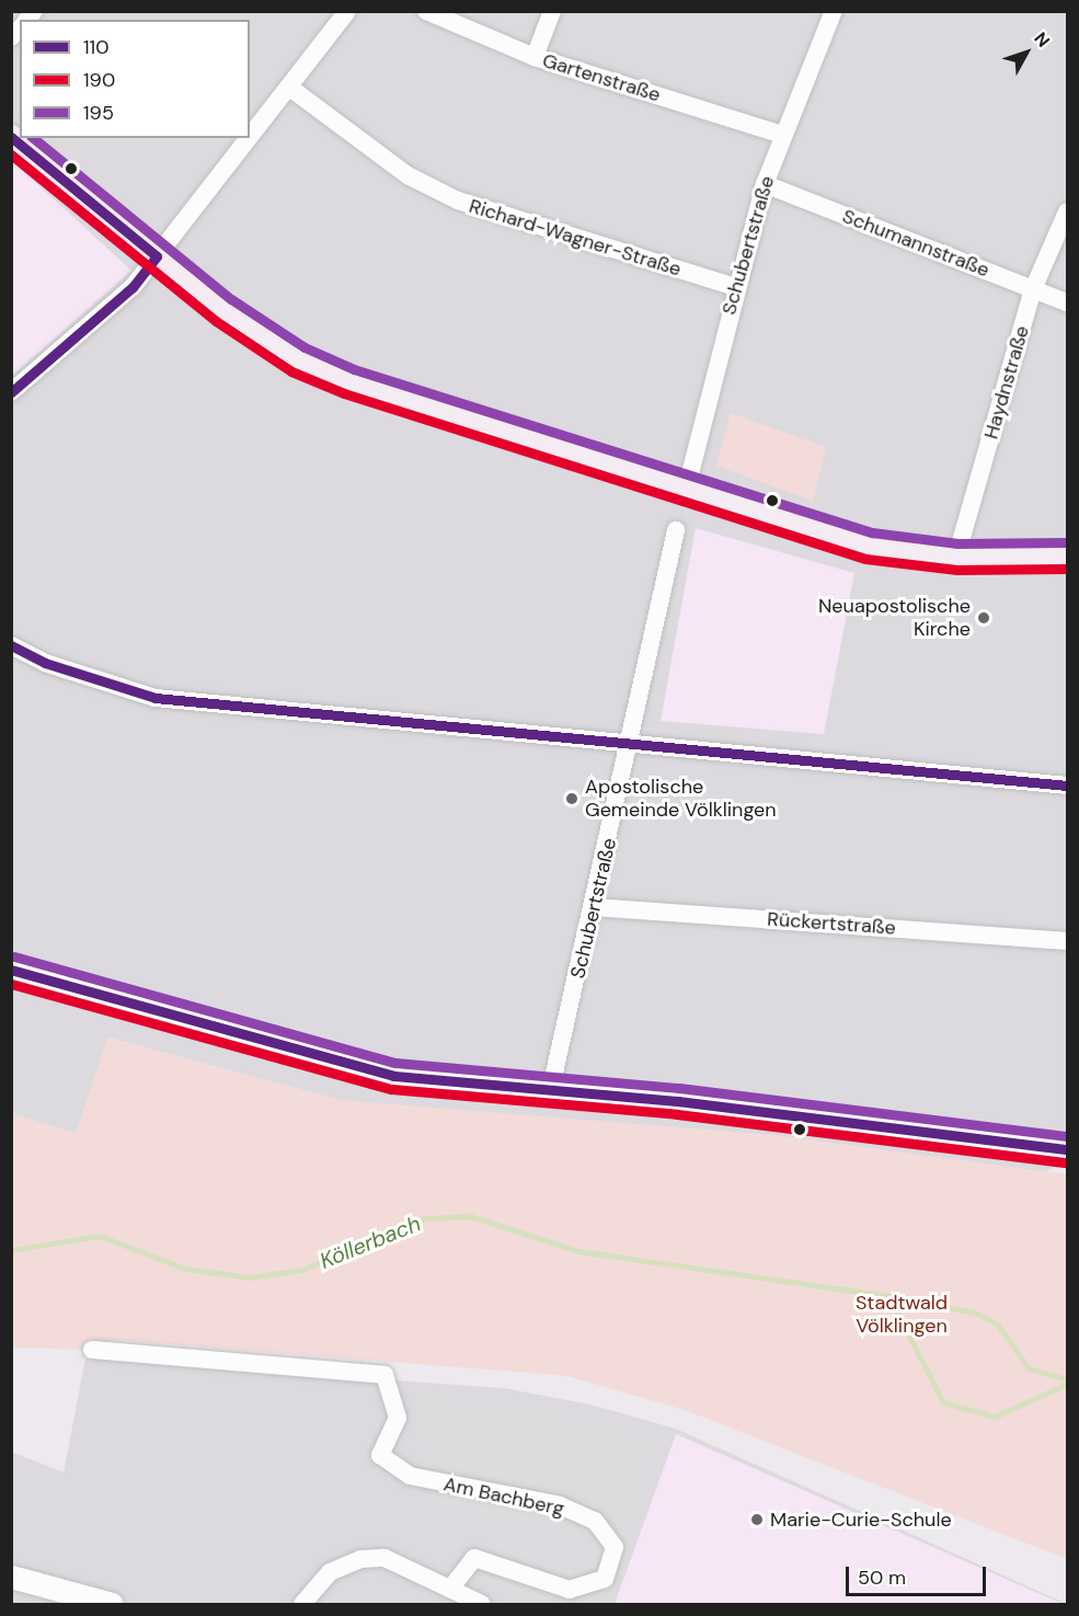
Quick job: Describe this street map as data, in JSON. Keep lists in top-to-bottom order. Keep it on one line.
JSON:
{"streets":{"street":["Gartenstraße","Richard-Wagner-Straße","Schumannstraße","Schubertstraße","Haydnstraße","Rückertstraße","Am Bachberg"]},"crossings":[["Gartenstraße","Schubertstraße"],["Richard-Wagner-Straße","Schubertstraße"],["Schumannstraße","Schubertstraße"],["Schumannstraße","Haydnstraße"],["Schubertstraße","Rückertstraße"]],"water":["Köllerbach"],"parks":["Stadtwald Völklingen"],"places":["Neuapostolische Kirche","Apostolische Gemeinde Völklingen","Marie-Curie-Schule"],"lines":["transit line 110","transit line 195","transit line 190"],"legend":["110","190","195"],"scale_bar":"50 m","north":"top right"}
